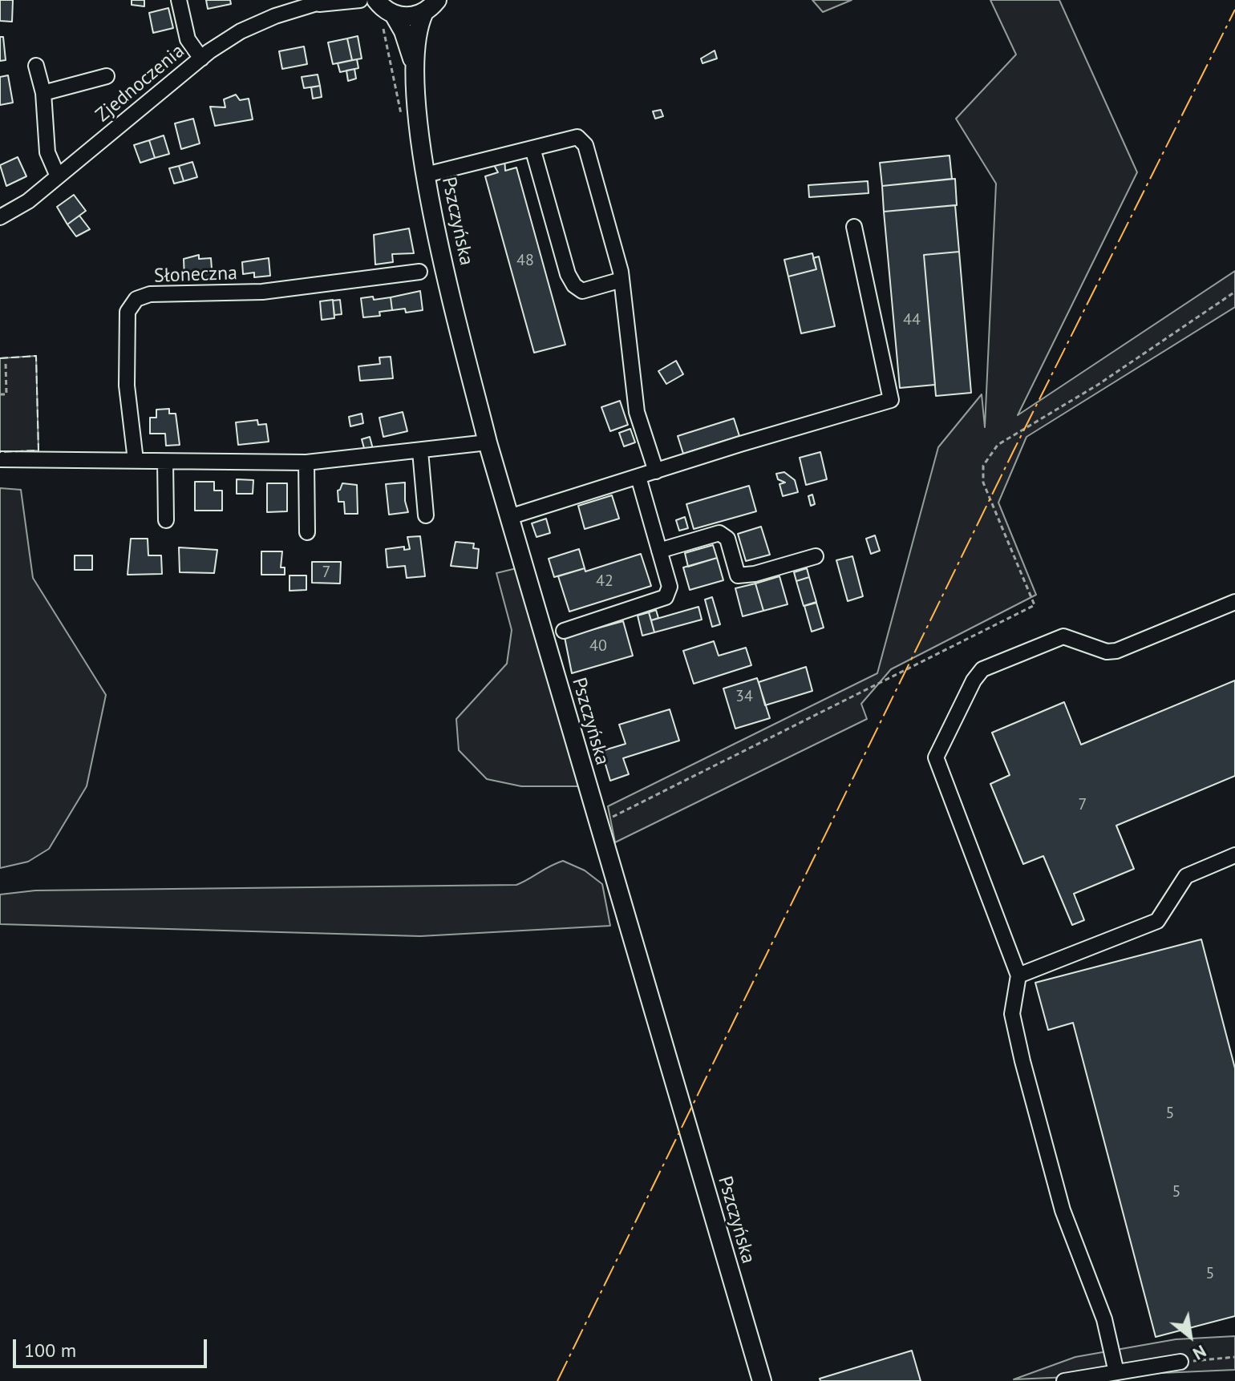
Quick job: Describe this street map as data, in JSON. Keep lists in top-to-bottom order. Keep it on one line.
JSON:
{"streets":{"main road":["Pszczyńska"],"street":["Zjednoczenia","Słoneczna"]},"house_numbers":["48","44","7","42","40","34","7","5","5","5"],"scale_bar":"100 m","north":"bottom right"}
